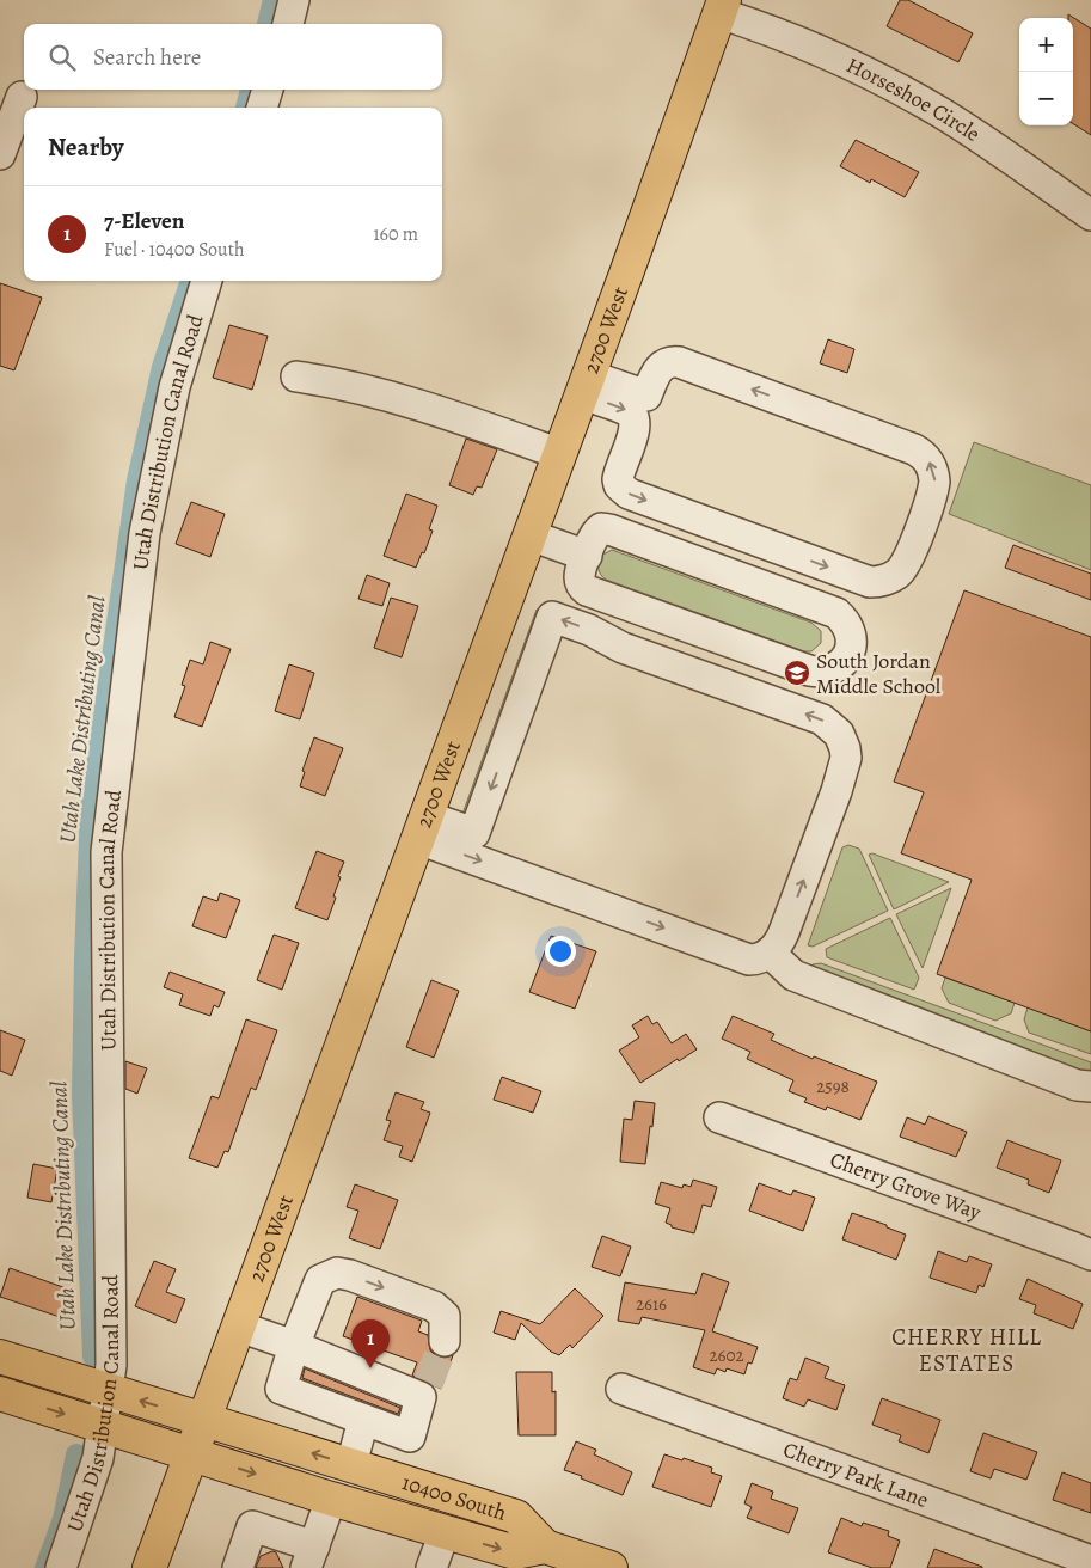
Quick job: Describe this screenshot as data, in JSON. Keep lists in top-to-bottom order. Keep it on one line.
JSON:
{"streets":{"main road":["2700 West","10400 South"],"street":["Horseshoe Circle","Utah Distribution Canal Road","Cherry Grove Way","Cherry Park Lane"]},"crossings":[["Horseshoe Circle","2700 West"],["2700 West","10400 South"],["Utah Distribution Canal Road","10400 South"]],"districts":["CHERRY HILL ESTATES"],"water":["Utah Lake Distributing Canal"],"places":{"school or university":["South Jordan Middle School"]},"house_numbers":["2598","2616","2602"],"page":{"map_buttons":["+","−"],"search":"Search here","heading":"Nearby","list":[{"mark":"1","name":"7-Eleven","note":"Fuel · 10400 South","value":"160 m"}],"pins":"1"}}
